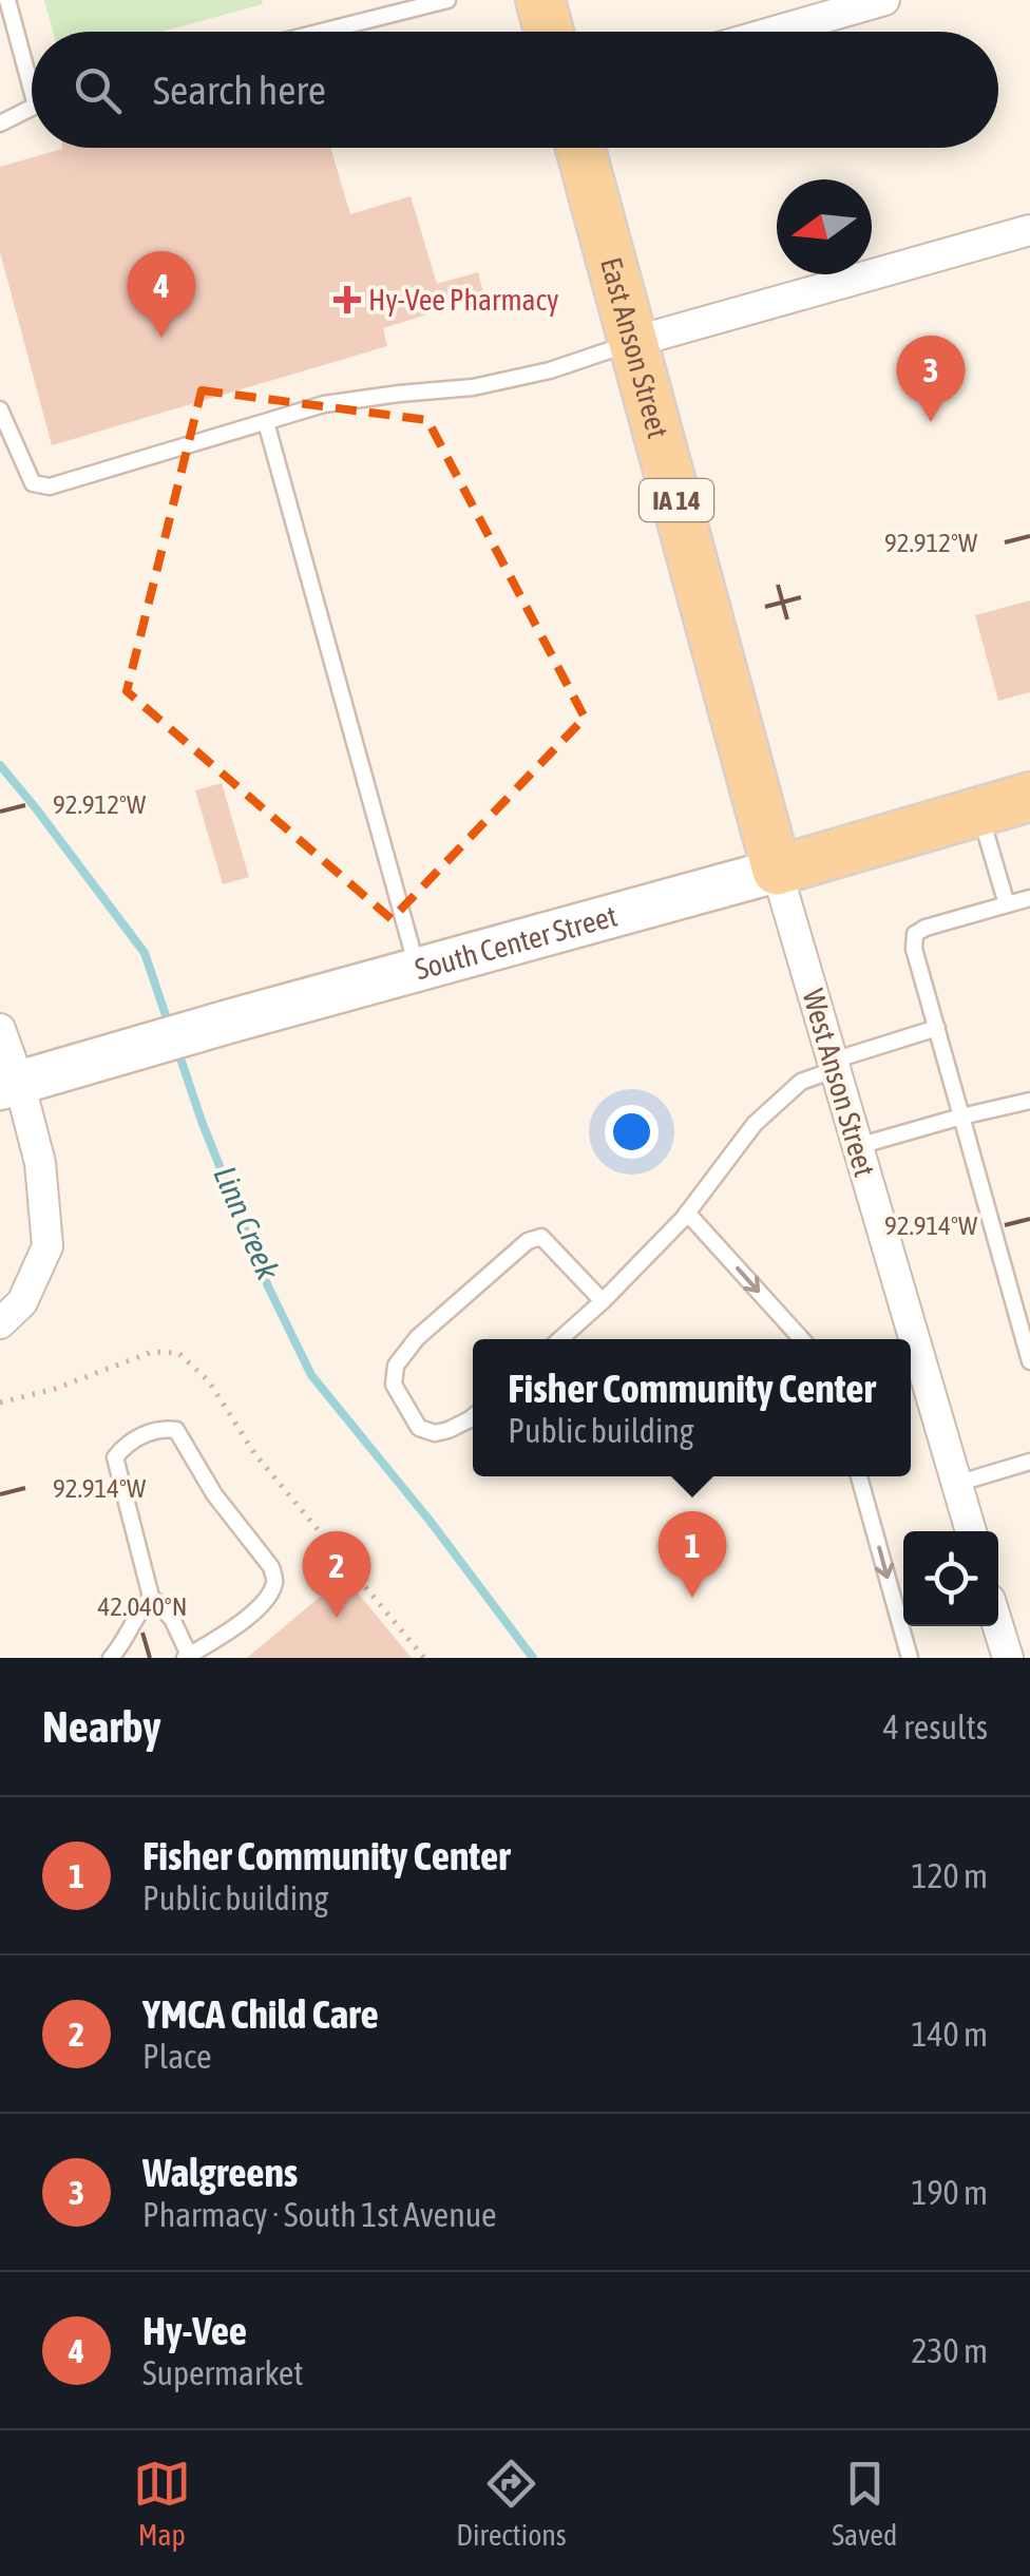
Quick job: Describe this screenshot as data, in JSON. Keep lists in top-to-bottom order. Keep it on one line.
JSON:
{"streets":{"main road":["East Anson Street","IA 14","South Center Street"],"street":["West Anson Street"]},"crossings":[["East Anson Street","South Center Street"],["East Anson Street","West Anson Street"],["South Center Street","West Anson Street"]],"water":["Linn Creek"],"places":{"health":["Hy-Vee Pharmacy"]},"north":"left","page":{"search":"Search here","pins":["4","3","1","2"],"popup":["Fisher Community Center","Public building"],"heading":["Nearby","4 results"],"list":[{"mark":"1","name":"Fisher Community Center","note":"Public building","value":"120 m"},{"mark":"2","name":"YMCA Child Care","note":"Place","value":"140 m"},{"mark":"3","name":"Walgreens","note":"Pharmacy · South 1st Avenue","value":"190 m"},{"mark":"4","name":"Hy-Vee","note":"Supermarket","value":"230 m"}],"nav":["Map","Directions","Saved"]},"coordinates":["92.912°W","92.914°W","42.040°N"]}
